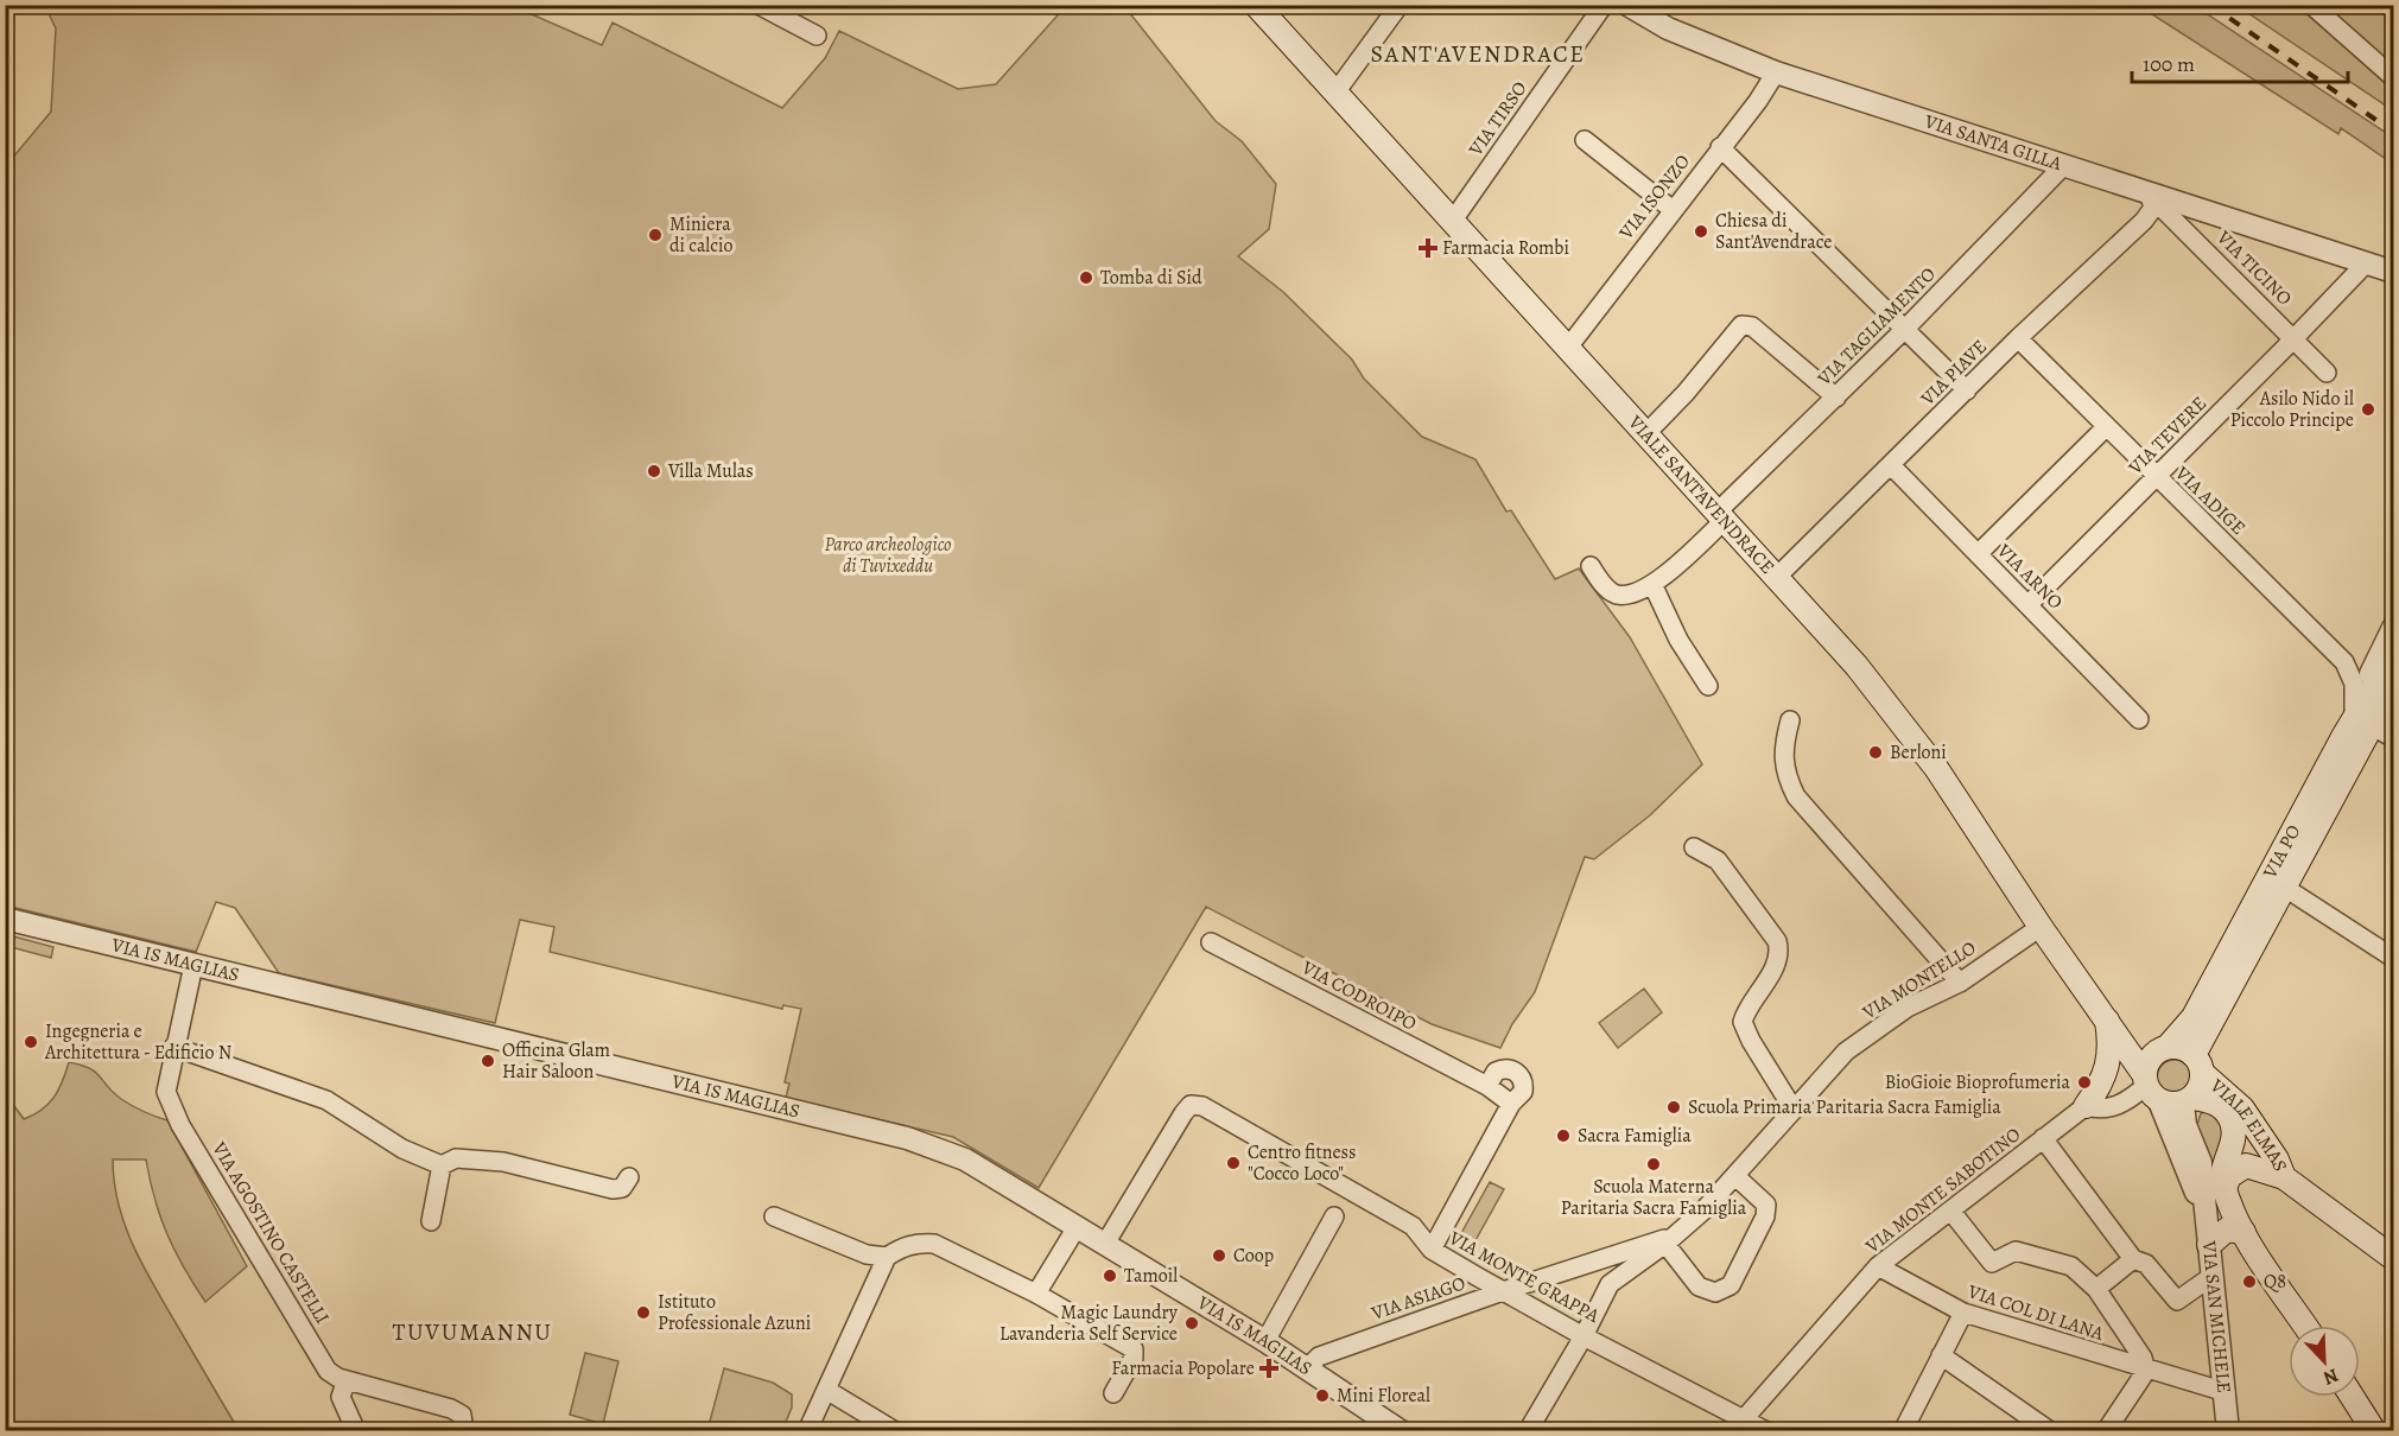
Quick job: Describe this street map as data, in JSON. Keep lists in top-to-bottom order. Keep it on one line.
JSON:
{"streets":{"main road":["VIALE SANT'AVENDRACE","VIA PO","VIALE ELMAS"],"street":["VIA TIRSO","VIA SANTA GILLA","VIA ISONZO","VIA TICINO","VIA TAGLIAMENTO","VIA PIAVE","VIA TEVERE","VIA ADIGE","VIA ARNO","VIA IS MAGLIAS","VIA MONTELLO","VIA CODROIPO","VIA MONTE SABOTINO","VIA AGOSTINO CASTELLI","VIA MONTE GRAPPA","VIA ASIAGO","VIA COL DI LANA","VIA SAN MICHELE"]},"crossings":[["VIA TIRSO","VIALE SANT'AVENDRACE"],["VIA SANTA GILLA","VIA ISONZO"],["VIA SANTA GILLA","VIA TICINO"],["VIA SANTA GILLA","VIA TAGLIAMENTO"],["VIA SANTA GILLA","VIA PIAVE"],["VIA SANTA GILLA","VIA TEVERE"],["VIA ISONZO","VIALE SANT'AVENDRACE"],["VIA TICINO","VIA PIAVE"],["VIA TICINO","VIA TEVERE"],["VIA TAGLIAMENTO","VIALE SANT'AVENDRACE"],["VIA PIAVE","VIALE SANT'AVENDRACE"],["VIA PIAVE","VIA ADIGE"],["VIA PIAVE","VIA ARNO"],["VIA TEVERE","VIA ADIGE"],["VIA TEVERE","VIA ARNO"],["VIALE SANT'AVENDRACE","VIA PO"],["VIALE SANT'AVENDRACE","VIA MONTELLO"],["VIALE SANT'AVENDRACE","VIALE ELMAS"],["VIALE SANT'AVENDRACE","VIA SAN MICHELE"],["VIA ADIGE","VIA PO"],["VIA PO","VIALE ELMAS"],["VIA PO","VIA SAN MICHELE"],["VIA IS MAGLIAS","VIA AGOSTINO CASTELLI"],["VIA IS MAGLIAS","VIA MONTE GRAPPA"],["VIA IS MAGLIAS","VIA ASIAGO"],["VIA MONTELLO","VIA MONTE GRAPPA"],["VIA MONTELLO","VIA ASIAGO"],["VIALE ELMAS","VIA SAN MICHELE"],["VIA MONTE SABOTINO","VIA MONTE GRAPPA"],["VIA MONTE SABOTINO","VIA COL DI LANA"],["VIA MONTE GRAPPA","VIA ASIAGO"],["VIA COL DI LANA","VIA SAN MICHELE"]],"districts":["SANT'AVENDRACE","TUVUMANNU"],"parks":["Parco archeologico di Tuvixeddu"],"places":{"other":["Chiesa di Sant'Avendrace","Miniera di calcio","Tomba di Sid","Asilo Nido il Piccolo Principe","Villa Mulas","Berloni","Ingegneria e Architettura - Edificio N","Officina Glam Hair Saloon","BioGioie Bioprofumeria","Scuola Primaria Paritaria Sacra Famiglia","Sacra Famiglia","Centro fitness \"Cocco Loco\"","Scuola Materna Paritaria Sacra Famiglia","Coop","Tamoil","Q8","Istituto Professionale Azuni","Magic Laundry Lavanderia Self Service","Mini Floreal"],"health":["Farmacia Rombi","Farmacia Popolare"]},"scale_bar":"100 m","north":"bottom right"}
